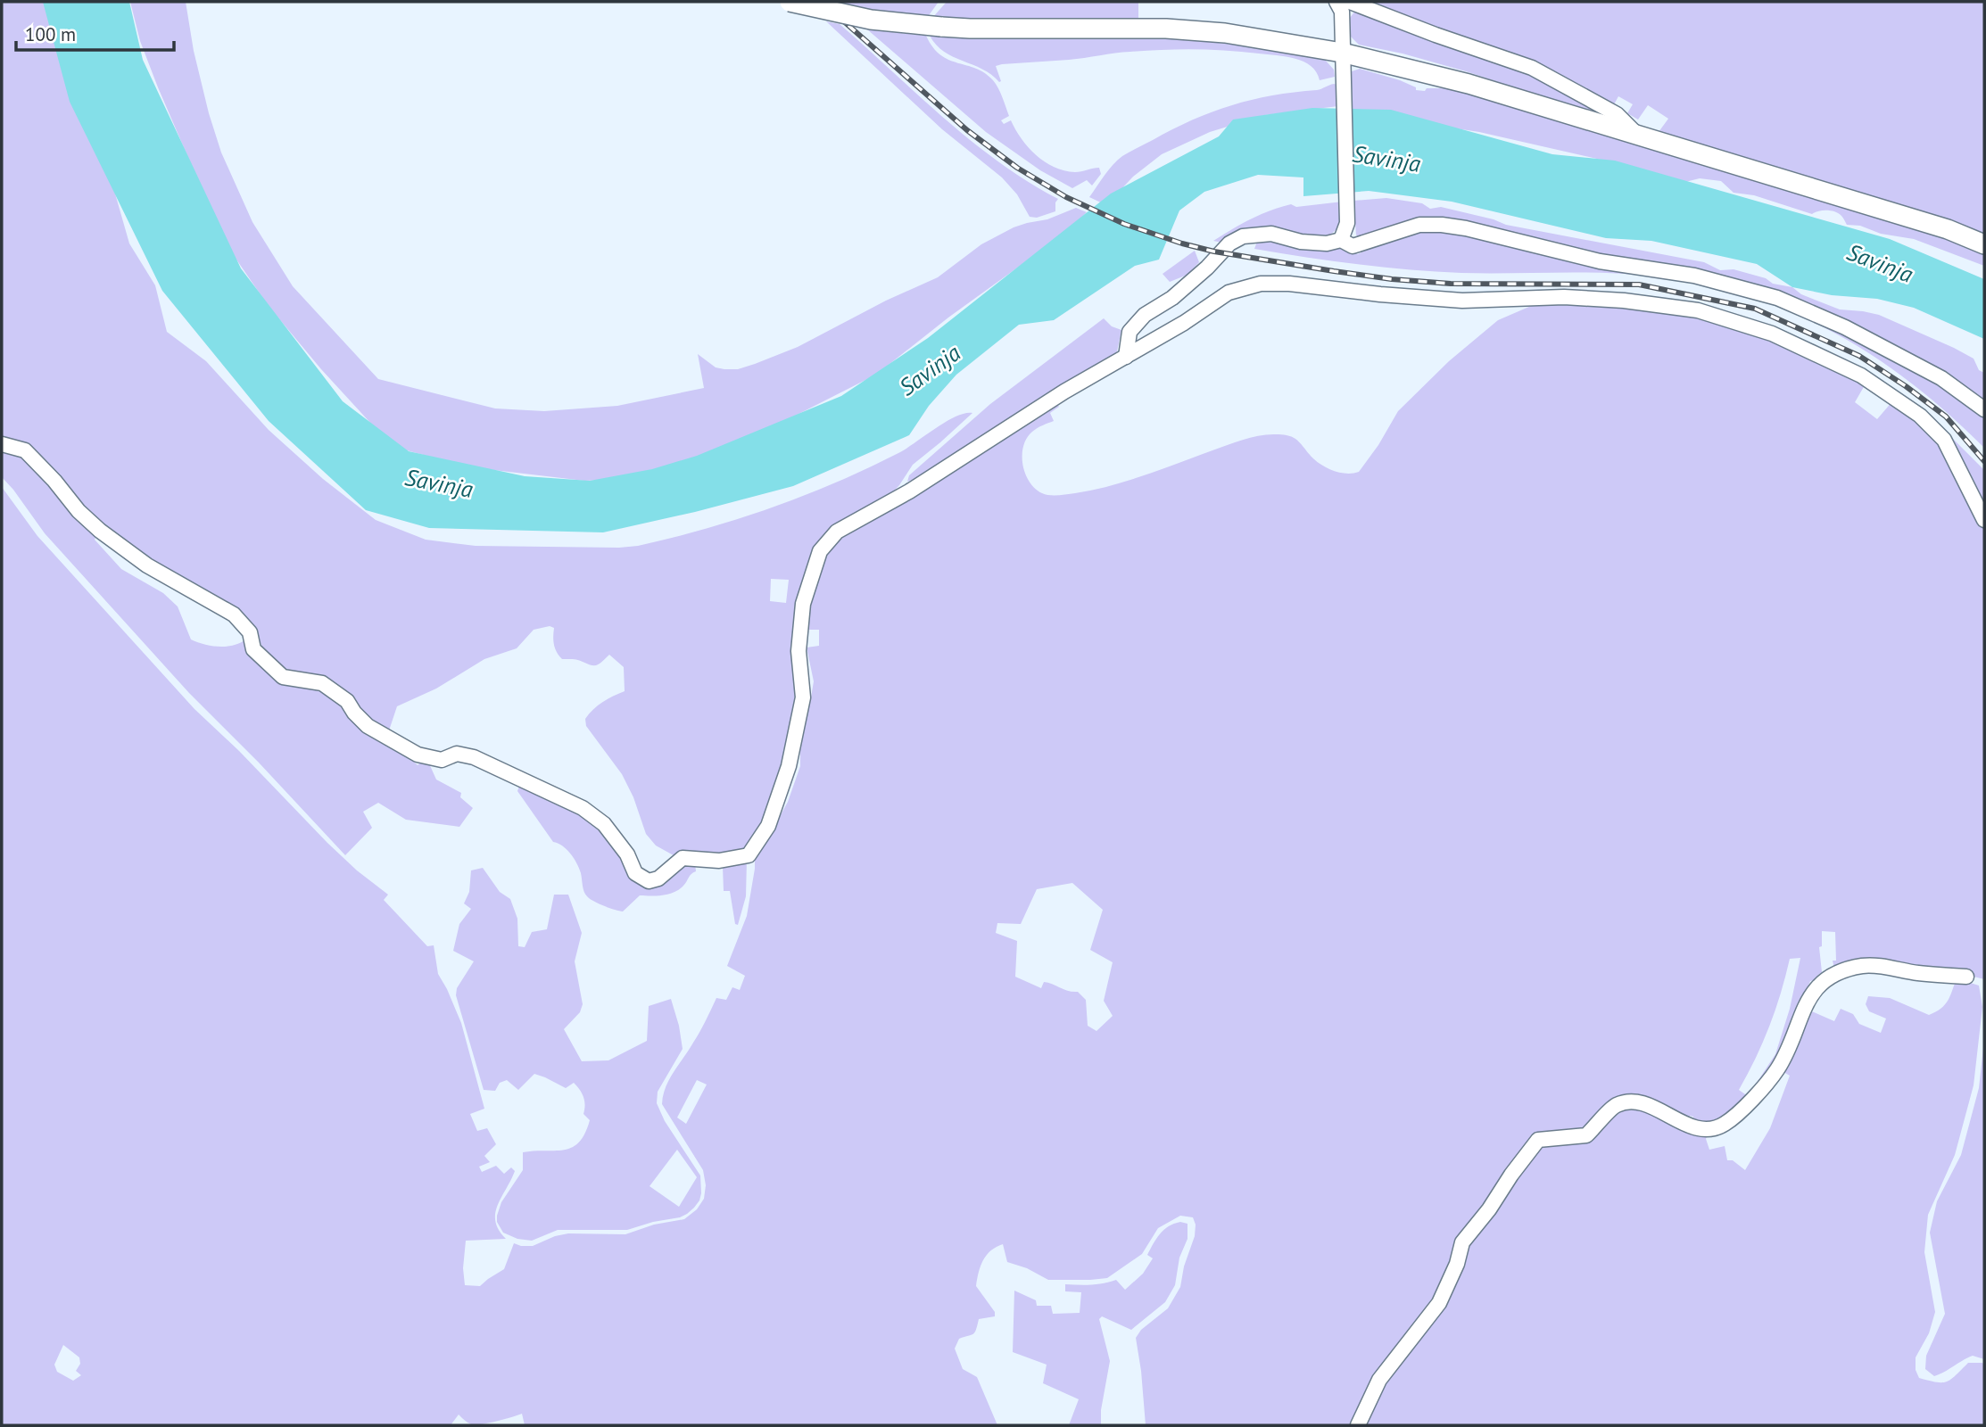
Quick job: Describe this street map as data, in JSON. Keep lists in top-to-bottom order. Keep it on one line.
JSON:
{"water":["Savinja"],"scale_bar":"100 m"}
